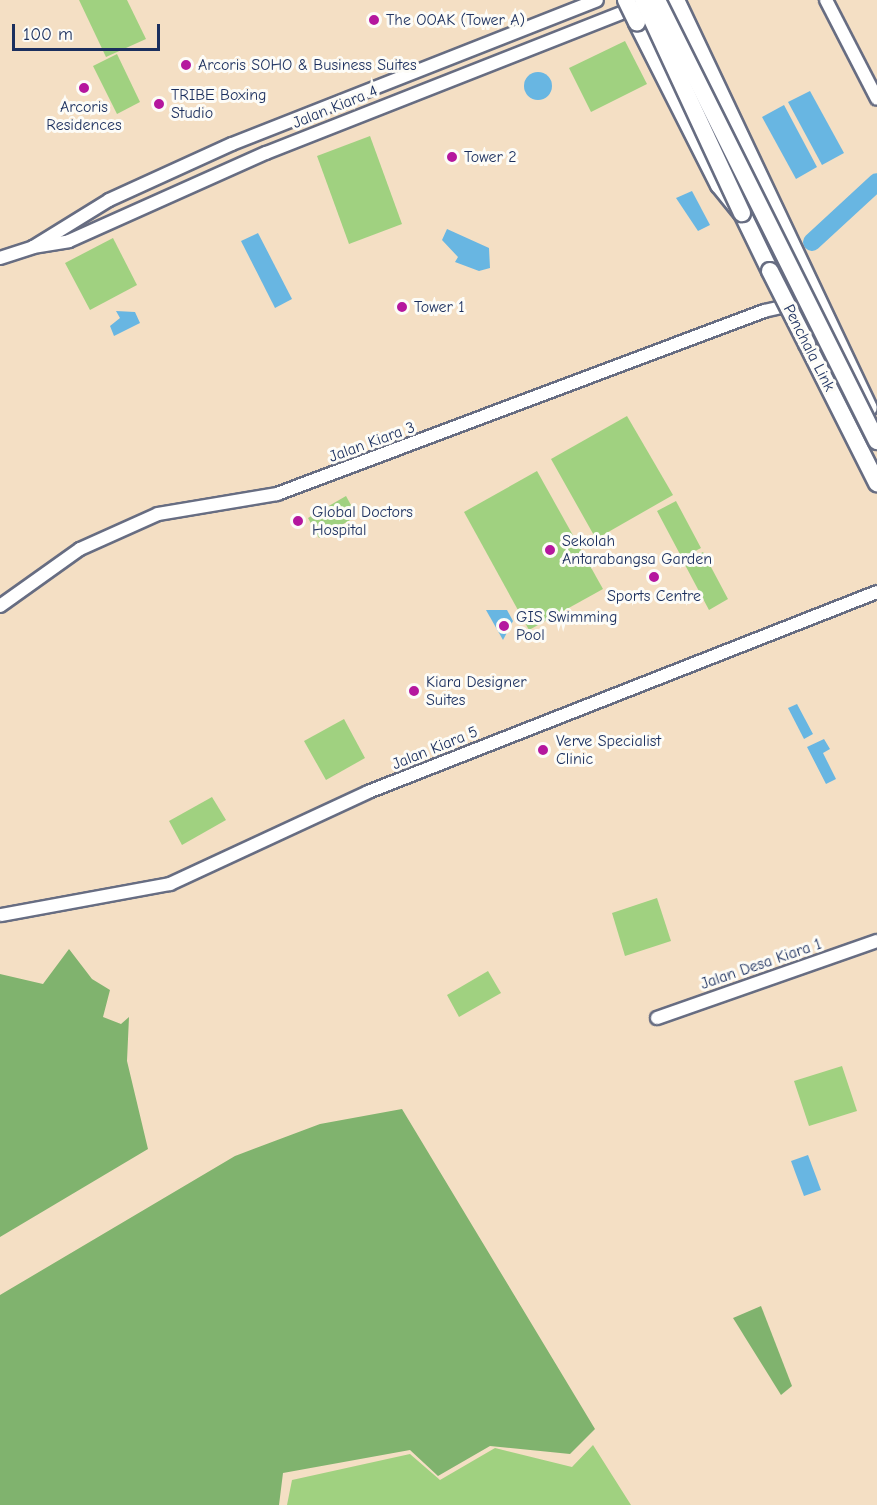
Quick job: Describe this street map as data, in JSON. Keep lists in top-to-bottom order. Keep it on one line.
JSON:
{"streets":{"highway":["Penchala Link"],"street":["Jalan Kiara 4","Jalan Kiara 3","Jalan Kiara 5","Jalan Desa Kiara 1"]},"places":["The OOAK (Tower A)","Arcoris SOHO & Business Suites","Arcoris Residences","TRIBE Boxing Studio","Tower 2","Tower 1","Global Doctors Hospital","Sekolah Antarabangsa Garden","Sports Centre","GIS Swimming Pool","Kiara Designer Suites","Verve Specialist Clinic"],"scale_bar":"100 m"}
